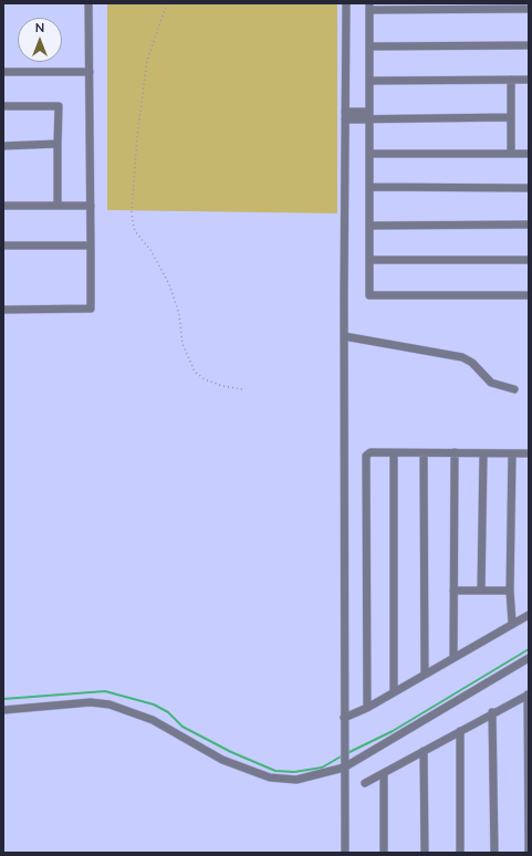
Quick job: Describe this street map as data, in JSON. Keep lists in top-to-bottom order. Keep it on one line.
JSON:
{"north":"top"}
